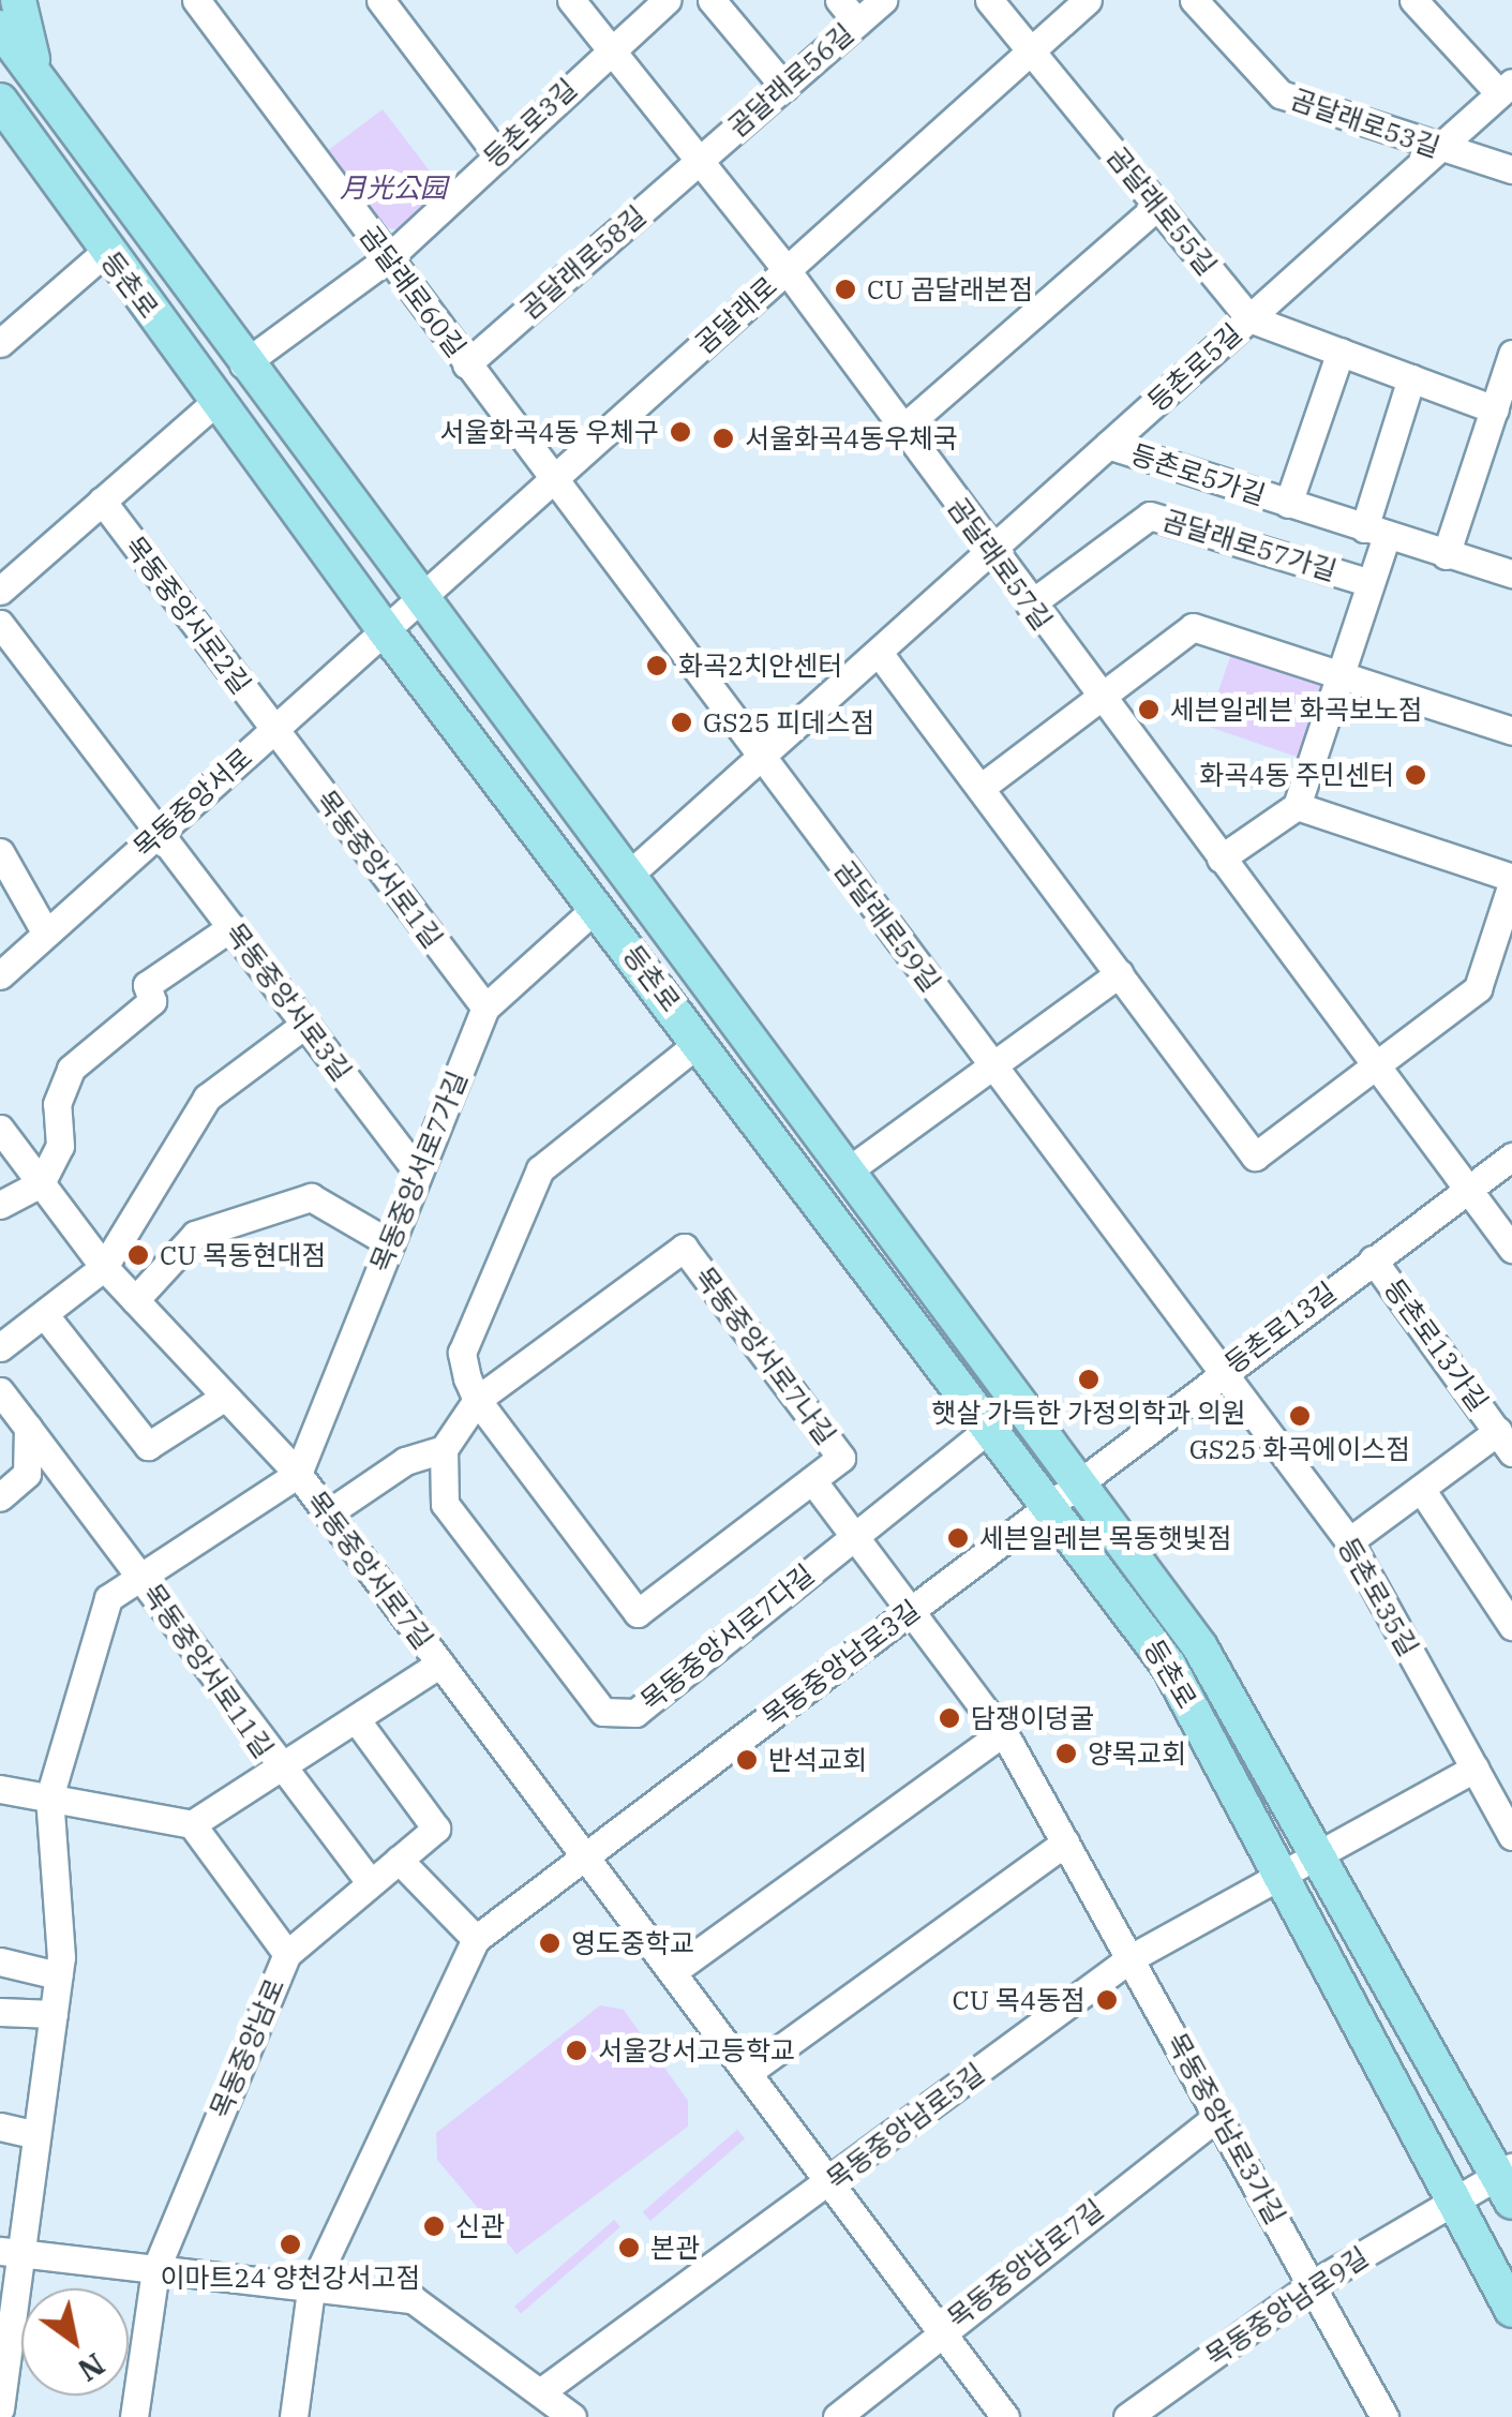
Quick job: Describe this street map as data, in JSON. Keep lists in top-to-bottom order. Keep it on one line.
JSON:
{"streets":{"main road":["등촌로"],"street":["곰달래로56길","등촌로3길","곰달래로53길","곰달래로55길","곰달래로58길","곰달래로60길","곰달래로","등촌로5길","등촌로5가길","곰달래로57가길","곰달래로57길","목동중앙서로2길","목동중앙서로","목동중앙서로1길","곰달래로59길","목동중앙서로3길","목동중앙서로7가길","등촌로13길","등촌로13가길","목동중앙서로7나길","목동중앙서로7길","등촌로35길","목동중앙서로7다길","목동중앙남로3길","목동중앙서로11길","목동중앙남로","목동중앙남로5길","목동중앙남로3가길","목동중앙남로7길","목동중앙남로9길"]},"crossings":[["곰달래로56길","곰달래로58길"],["등촌로3길","등촌로"],["등촌로3길","곰달래로60길"],["곰달래로53길","등촌로5길"],["곰달래로55길","곰달래로"],["곰달래로55길","등촌로5길"],["곰달래로55길","등촌로5가길"],["곰달래로58길","곰달래로60길"],["등촌로","곰달래로"],["등촌로","등촌로5길"],["등촌로","목동중앙서로"],["등촌로","목동중앙서로7가길"],["등촌로","등촌로13길"],["등촌로","목동중앙서로7나길"],["등촌로","목동중앙서로7다길"],["등촌로","목동중앙남로3길"],["등촌로","목동중앙남로5길"],["등촌로","목동중앙남로9길"],["곰달래로60길","곰달래로"],["곰달래로60길","곰달래로59길"],["곰달래로","곰달래로57길"],["곰달래로","목동중앙서로"],["곰달래로","곰달래로59길"],["등촌로5길","등촌로5가길"],["등촌로5길","곰달래로57길"],["등촌로5길","곰달래로59길"],["곰달래로57가길","곰달래로57길"],["곰달래로57길","등촌로13길"],["목동중앙서로2길","목동중앙서로"],["목동중앙서로2길","목동중앙서로1길"],["목동중앙서로","목동중앙서로1길"],["목동중앙서로","목동중앙서로3길"],["목동중앙서로1길","목동중앙서로7가길"],["곰달래로59길","등촌로13길"],["곰달래로59길","등촌로35길"],["목동중앙서로3길","목동중앙서로7가길"],["목동중앙서로7가길","목동중앙서로7길"],["목동중앙서로7가길","목동중앙서로11길"],["등촌로13길","등촌로13가길"],["등촌로13길","등촌로35길"],["등촌로13길","목동중앙남로3길"],["등촌로13가길","등촌로35길"],["목동중앙서로7나길","목동중앙서로7다길"],["목동중앙서로7나길","목동중앙남로3가길"],["목동중앙서로7길","목동중앙남로3길"],["목동중앙서로7길","목동중앙서로11길"],["목동중앙서로7길","목동중앙남로5길"],["목동중앙서로7길","목동중앙남로7길"],["목동중앙서로7다길","목동중앙남로3가길"],["목동중앙남로3길","목동중앙남로3가길"],["목동중앙서로11길","목동중앙남로"],["목동중앙남로5길","목동중앙남로3가길"],["목동중앙남로3가길","목동중앙남로7길"],["목동중앙남로3가길","목동중앙남로9길"]],"parks":["月光公园"],"places":["CU 곰달래본점","서울화곡4동 우체구","서울화곡4동우체국","화곡2치안센터","세븐일레븐 화곡보노점","GS25 피데스점","화곡4동 주민센터","CU 목동현대점","햇살 가득한 가정의학과 의원","GS25 화곡에이스점","세븐일레븐 목동햇빛점","담쟁이덩굴","양목교회","반석교회","영도중학교","CU 목4동점","서울강서고등학교","신관","이마트24 양천강서고점","본관"],"north":"bottom right"}
